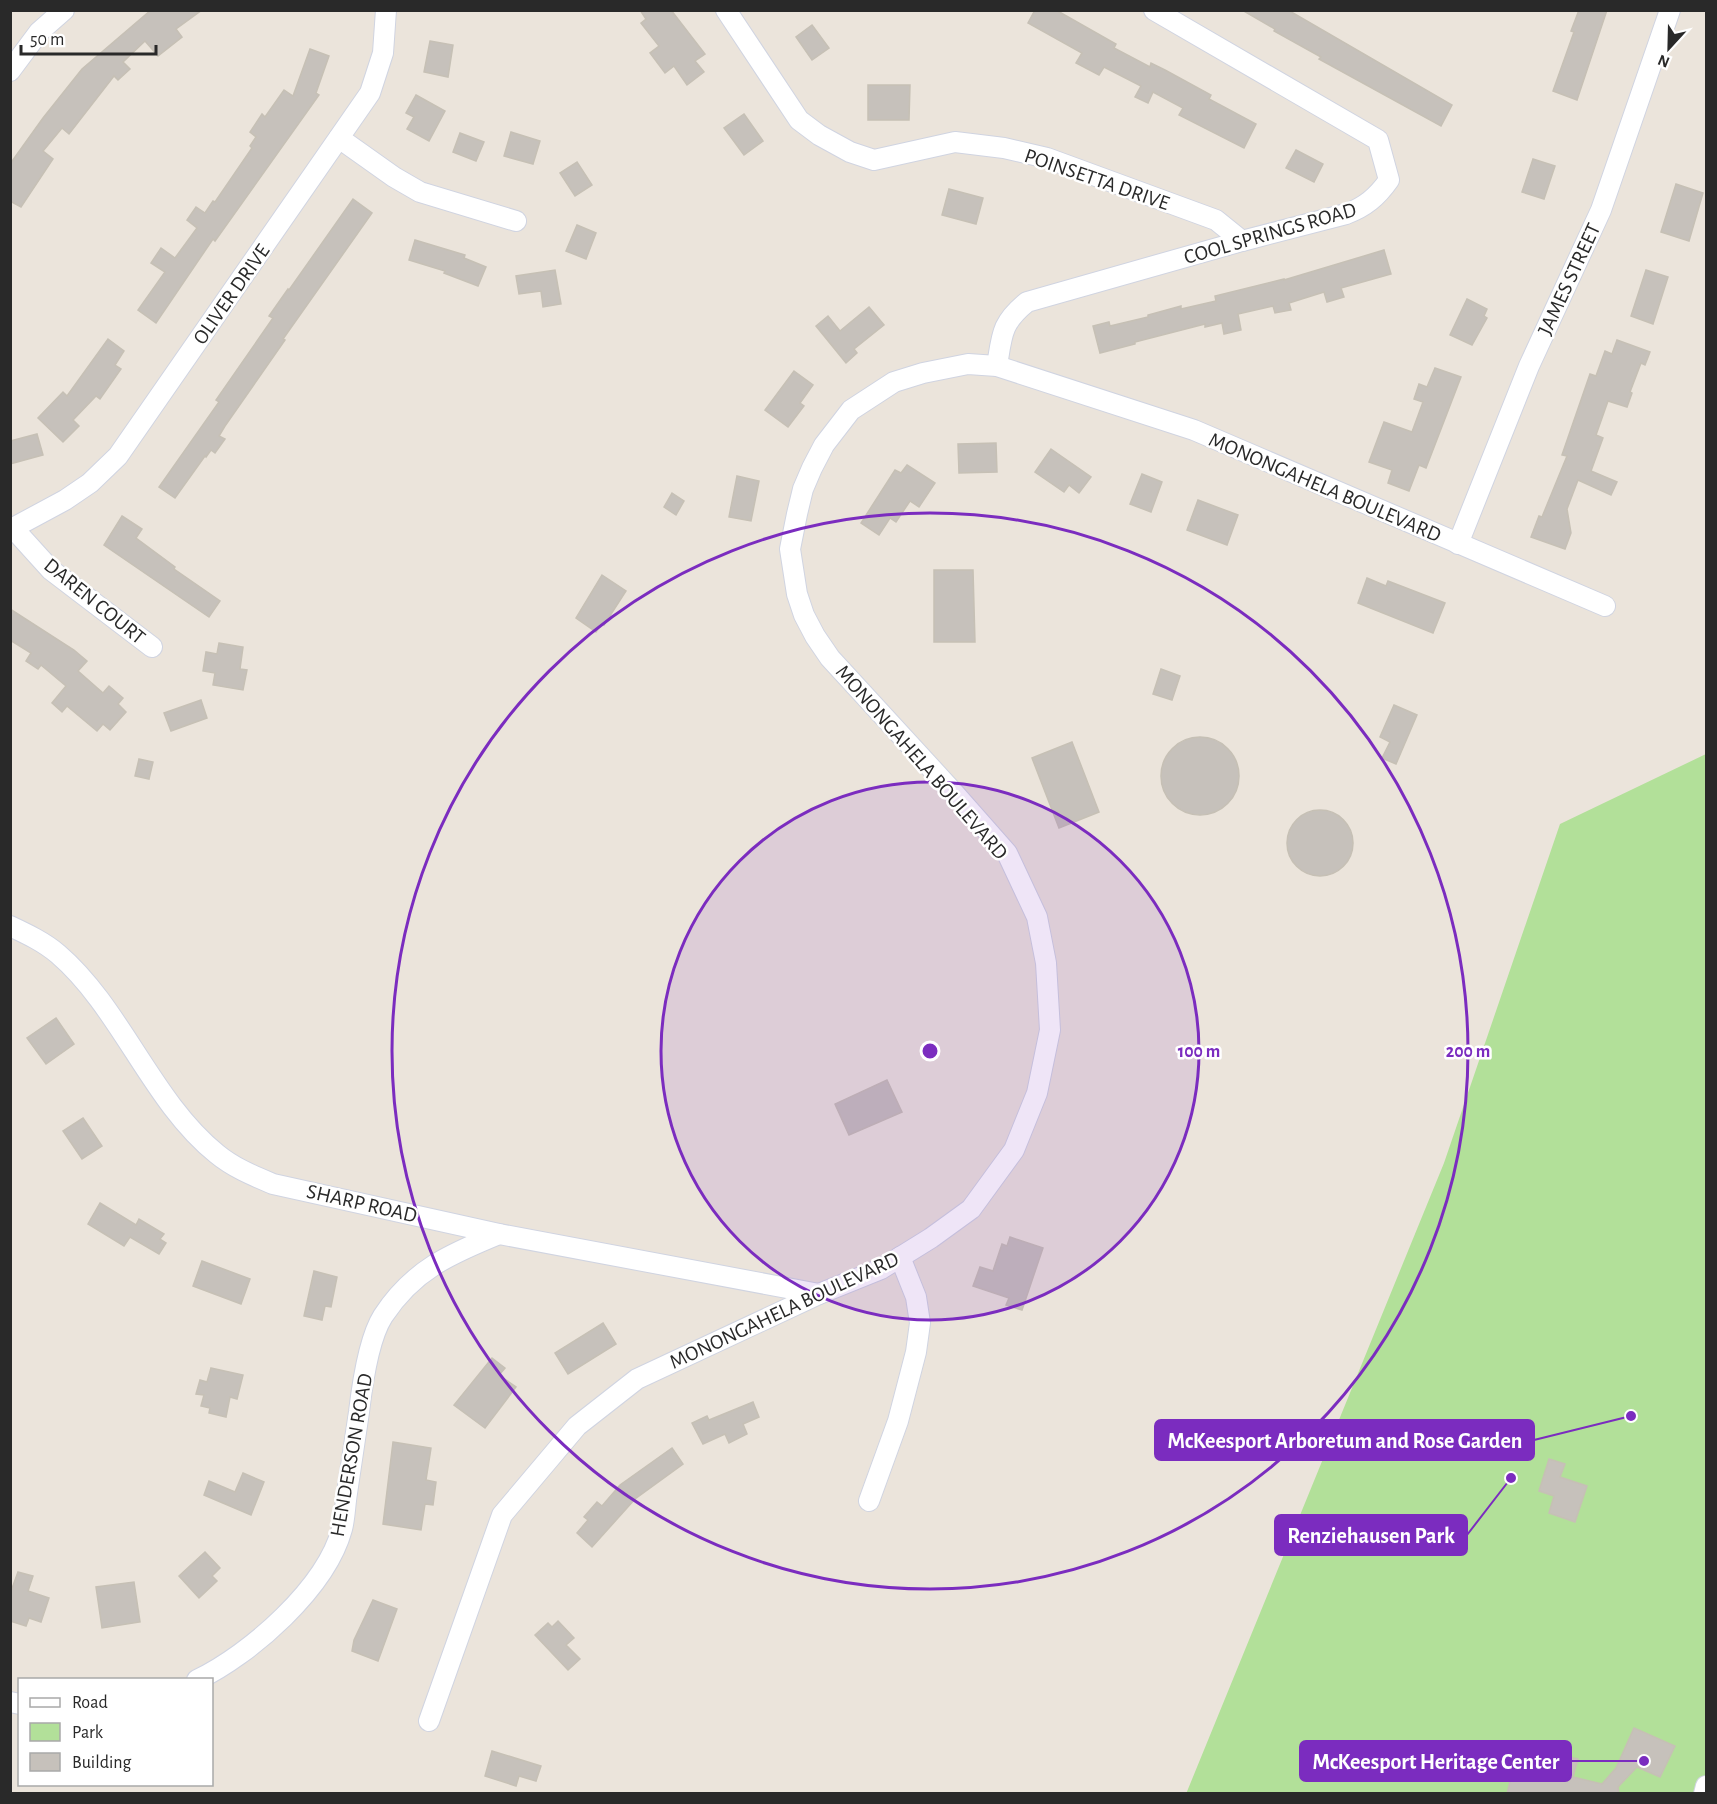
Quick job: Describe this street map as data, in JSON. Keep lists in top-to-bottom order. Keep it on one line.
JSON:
{"streets":{"street":["POINSETTA DRIVE","COOL SPRINGS ROAD","JAMES STREET","OLIVER DRIVE","MONONGAHELA BOULEVARD","DAREN COURT","SHARP ROAD","HENDERSON ROAD"]},"crossings":[["POINSETTA DRIVE","COOL SPRINGS ROAD"],["COOL SPRINGS ROAD","MONONGAHELA BOULEVARD"],["JAMES STREET","MONONGAHELA BOULEVARD"],["OLIVER DRIVE","DAREN COURT"],["MONONGAHELA BOULEVARD","SHARP ROAD"],["SHARP ROAD","HENDERSON ROAD"]],"places":["McKeesport Arboretum and Rose Garden","Renziehausen Park","McKeesport Heritage Center"],"legend":["Road","Park","Building"],"scale_bar":"50 m","north":"bottom","rings":["100 m","200 m"]}
